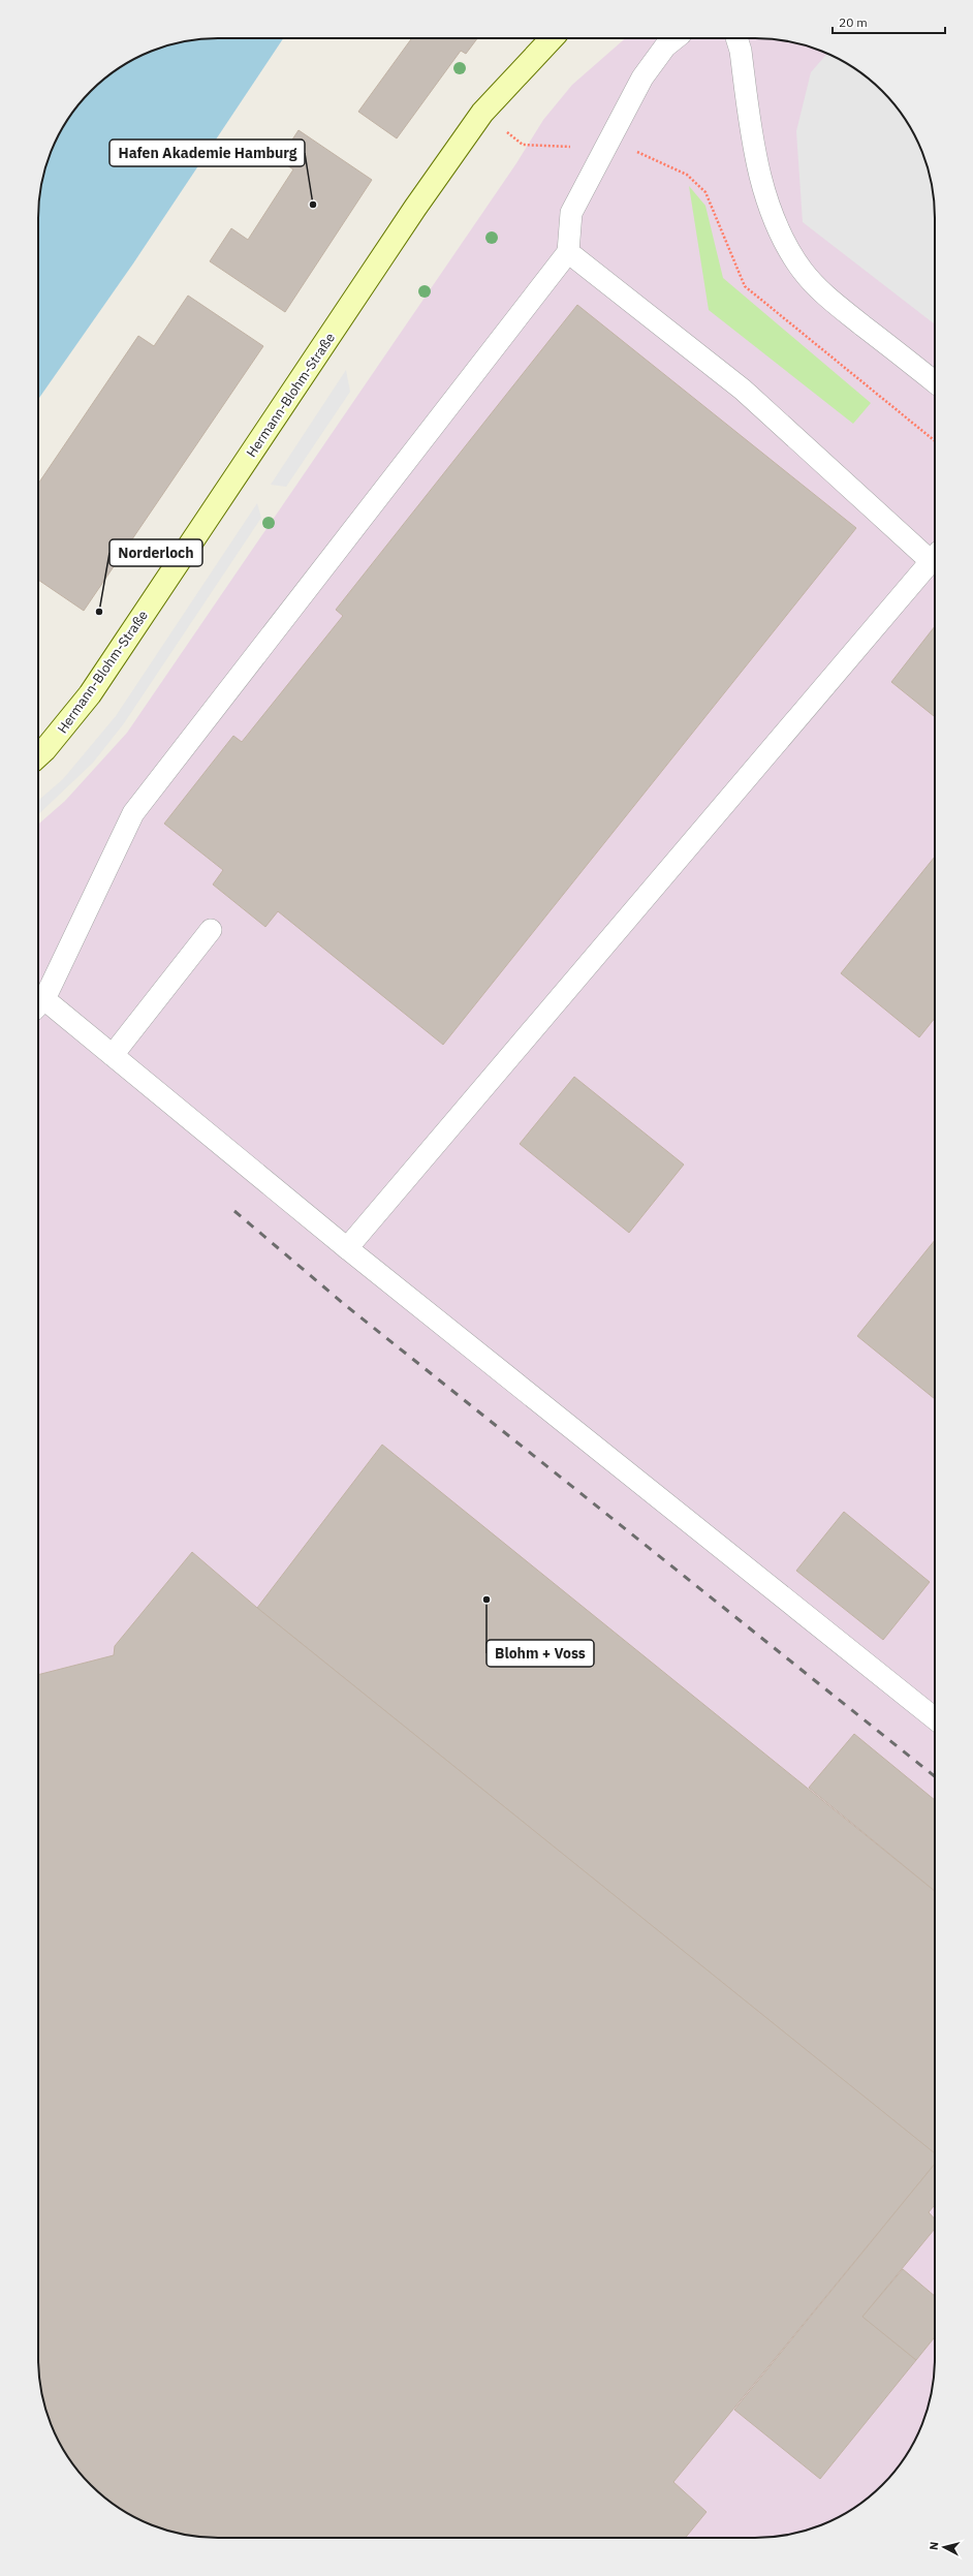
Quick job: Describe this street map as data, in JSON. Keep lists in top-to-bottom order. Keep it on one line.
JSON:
{"streets":{"street":["Hermann-Blohm-Straße"]},"places":["Hafen Akademie Hamburg","Norderloch","Blohm + Voss"],"scale_bar":"20 m","north":"left"}
